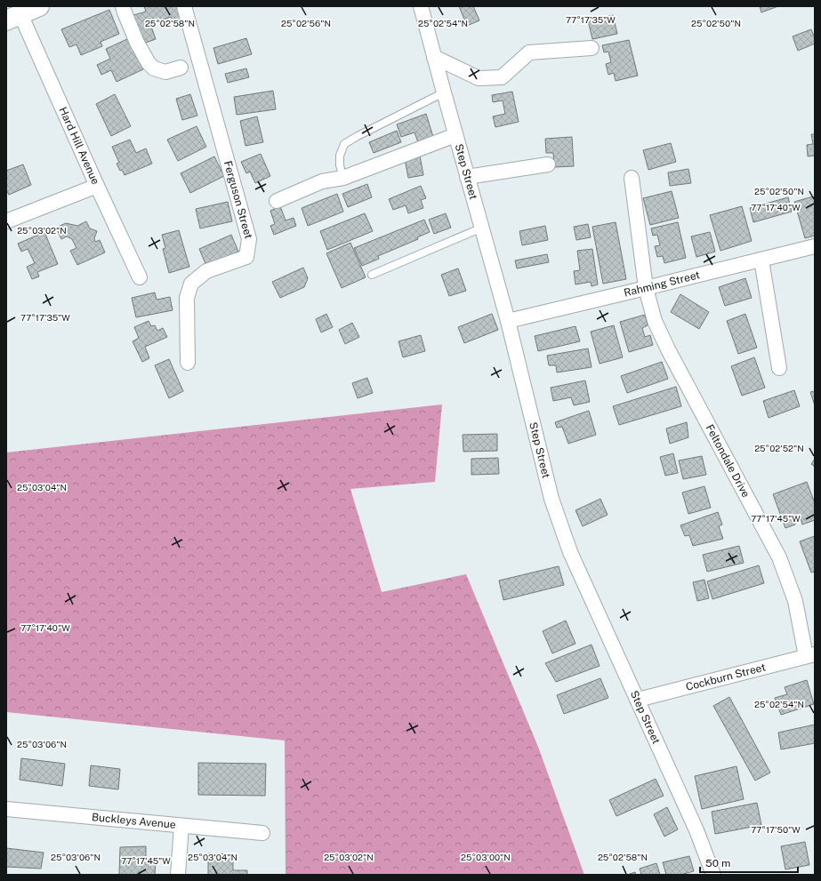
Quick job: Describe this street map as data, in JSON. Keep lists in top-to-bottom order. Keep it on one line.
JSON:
{"streets":{"street":["Hard Hill Avenue","Step Street","Ferguson Street","Rahming Street","Feltondale Drive","Cockburn Street","Buckleys Avenue"]},"crossings":[["Step Street","Rahming Street"],["Step Street","Cockburn Street"],["Rahming Street","Feltondale Drive"],["Feltondale Drive","Cockburn Street"]],"scale_bar":"50 m","coordinates":["77°17'35\"W","25°02'58\"N","25°02'56\"N","25°02'54\"N","25°02'50\"N","77°17'40\"W","25°03'02\"N","25°02'52\"N","25°03'04\"N","77°17'45\"W","25°03'06\"N","77°17'50\"W","25°03'00\"N"]}
